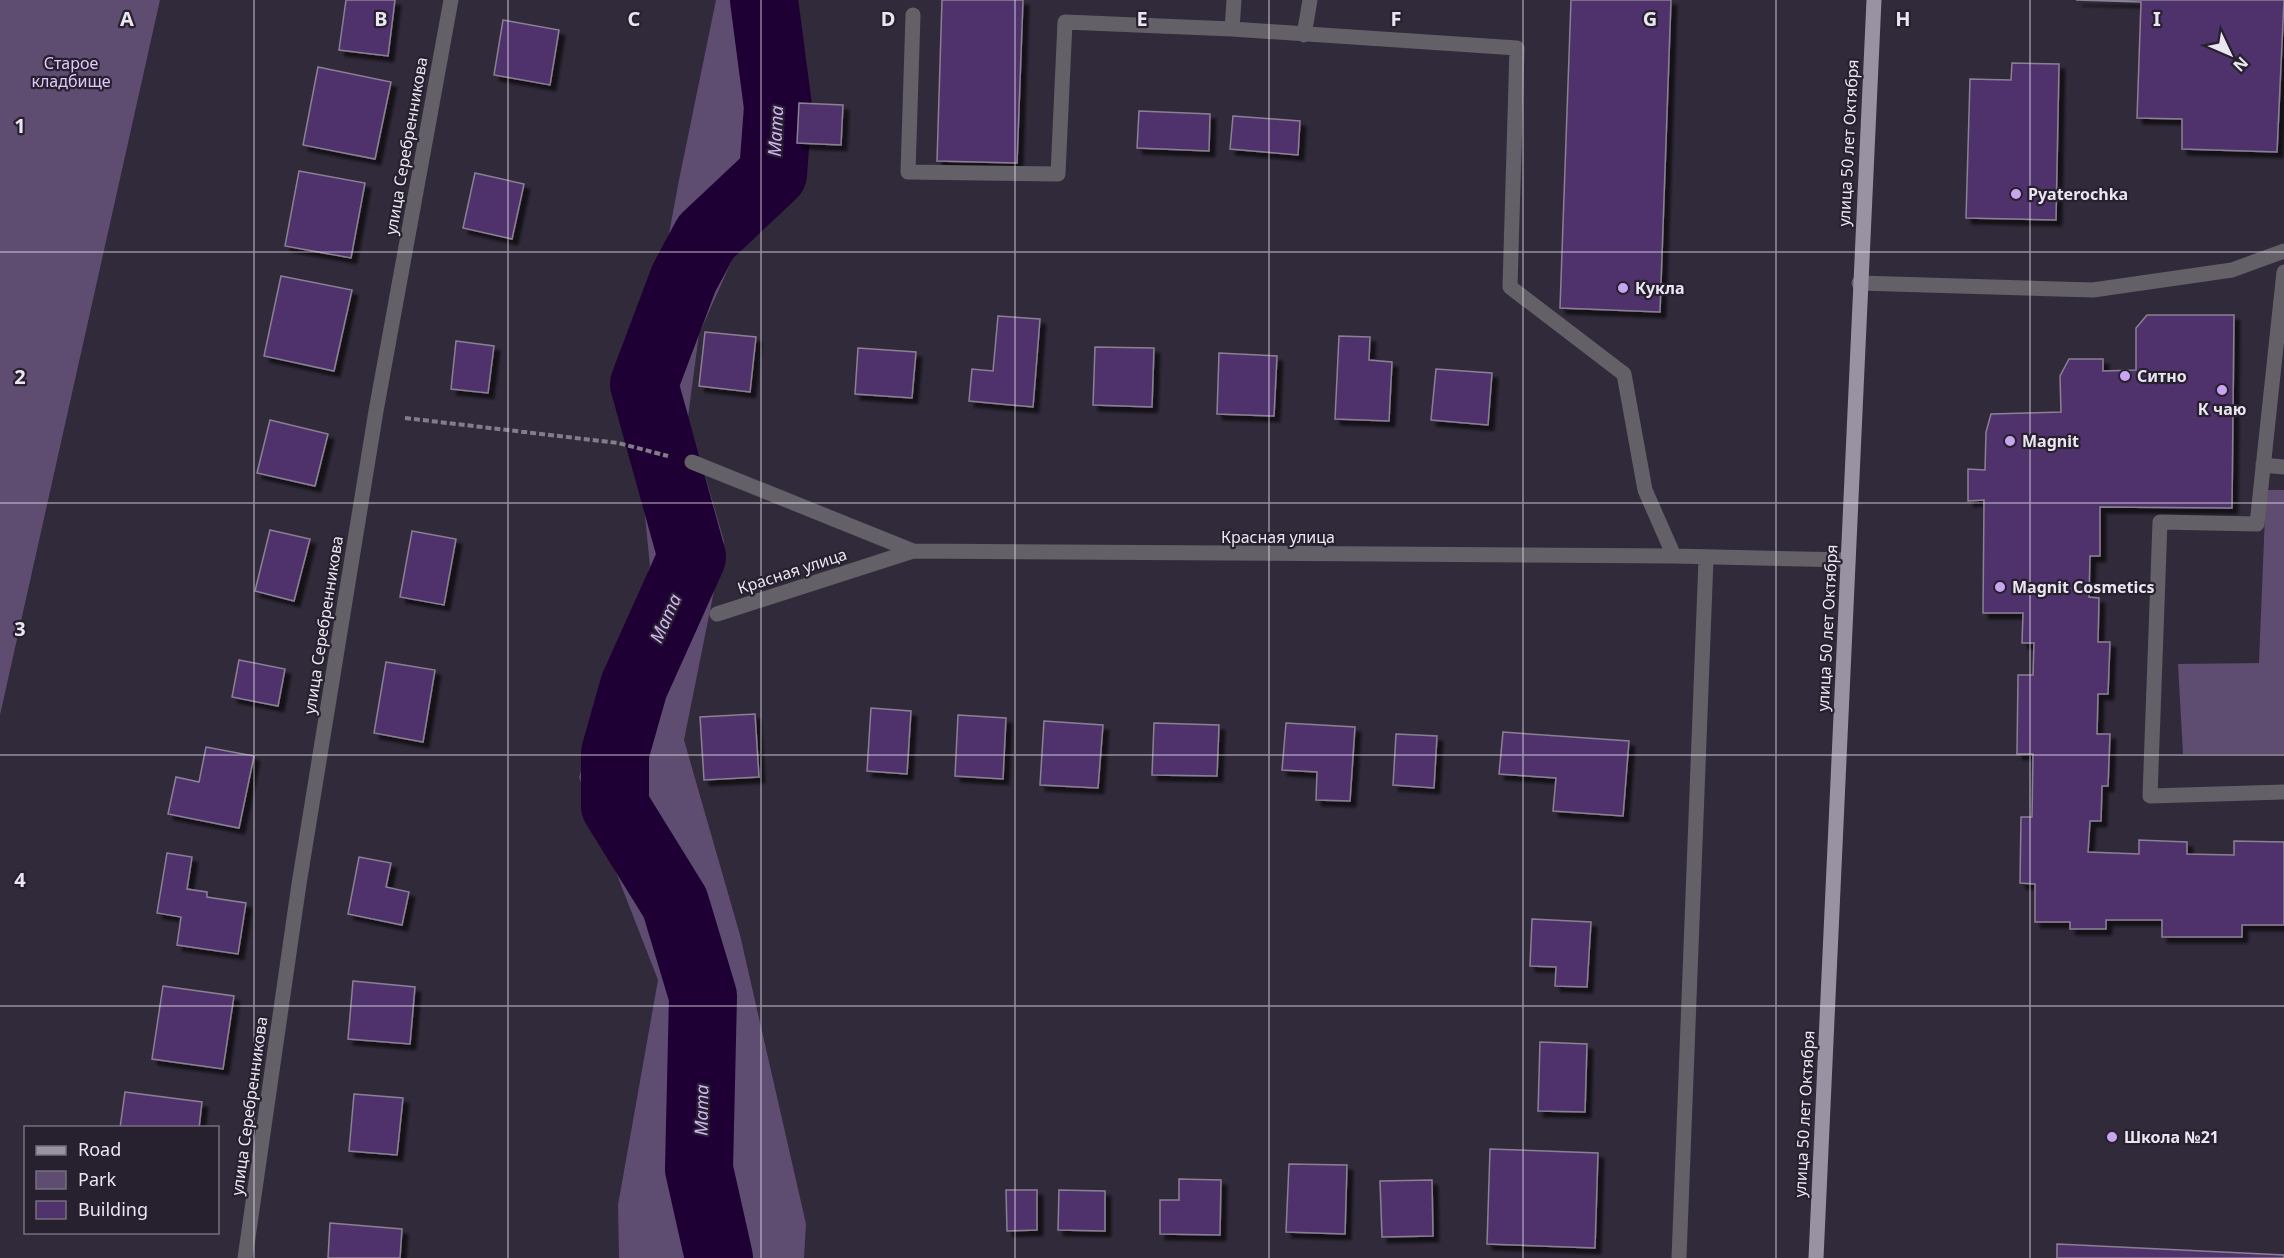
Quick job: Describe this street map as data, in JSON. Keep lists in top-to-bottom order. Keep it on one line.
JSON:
{"streets":{"main road":["улица 50 лет Октября"],"street":["улица Серебренникова","Красная улица"]},"crossings":[["улица 50 лет Октября","Красная улица"]],"water":["Мата"],"parks":["Старое кладбище"],"places":["Pyaterochka","Кукла","Ситно","К чаю","Magnit","Magnit Cosmetics","Школа №21"],"legend":["Road","Park","Building"],"north":"bottom right","grid":{"columns":["A","B","C","D","E","F","G","H","I"],"rows":["1","2","3","4"]}}
